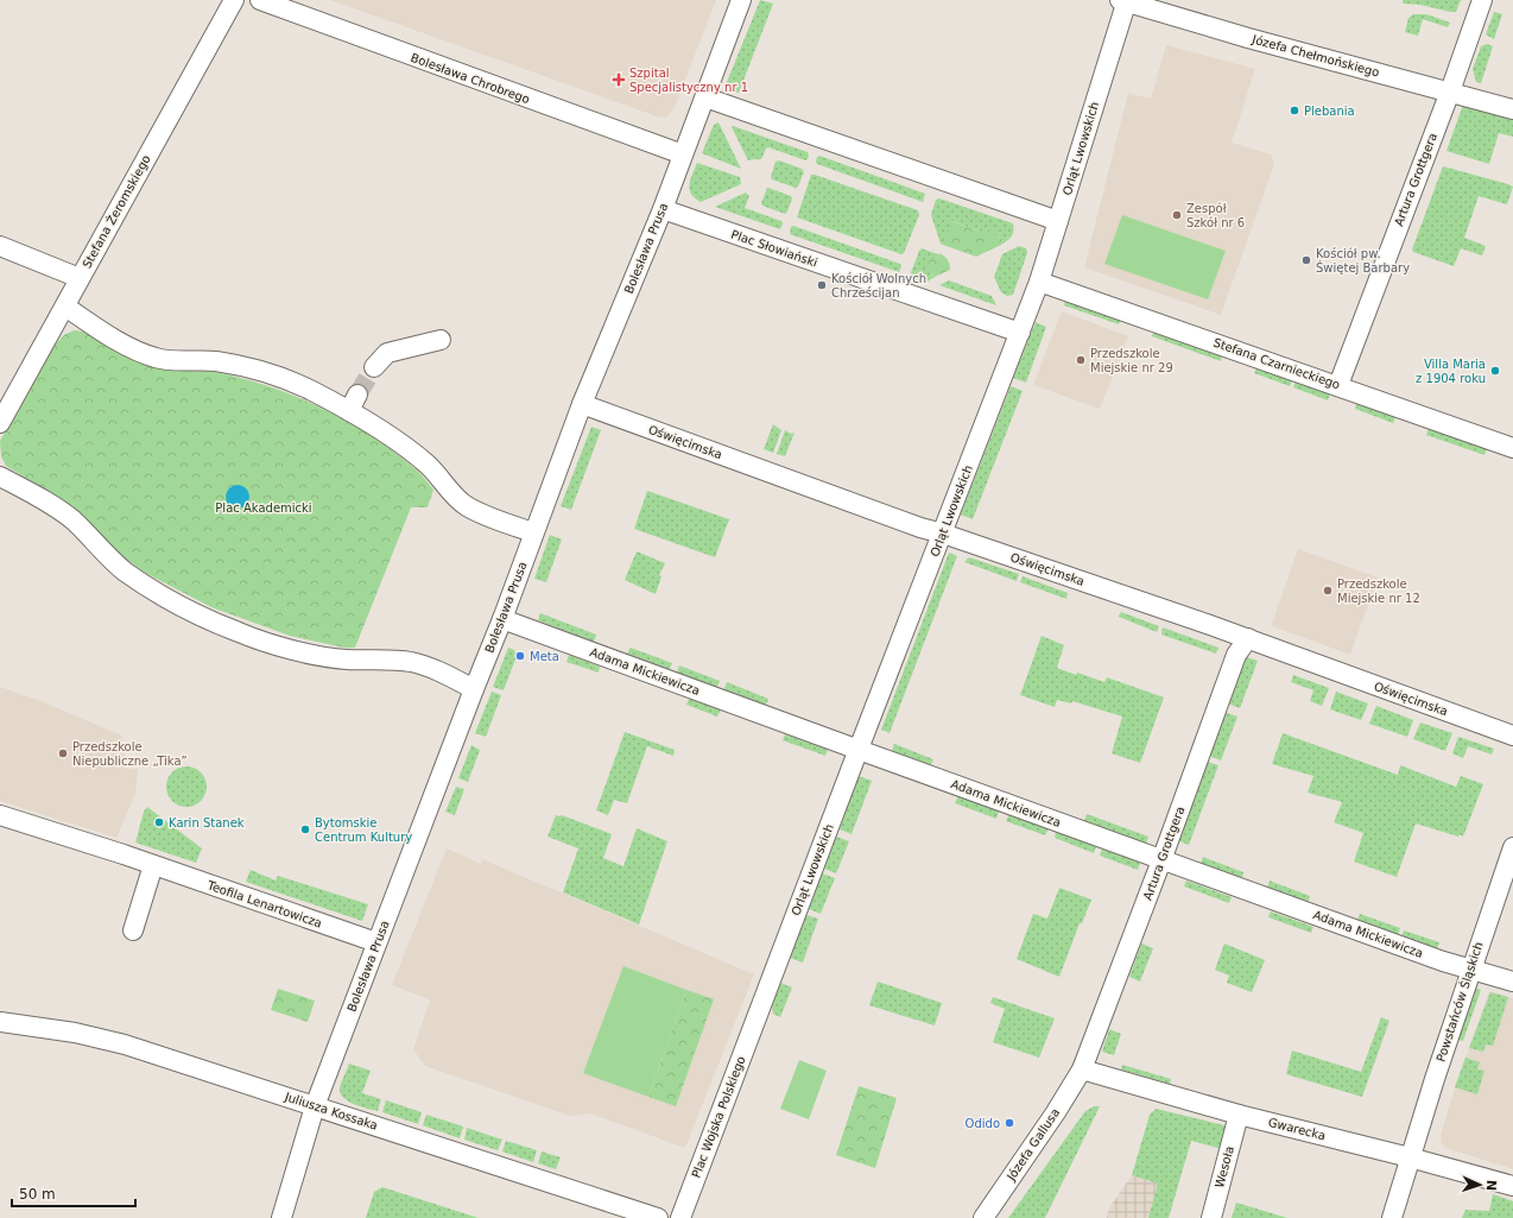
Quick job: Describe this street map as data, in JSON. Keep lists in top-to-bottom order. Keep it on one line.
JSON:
{"streets":{"street":["Józefa Chełmońskiego","Bolesława Chrobrego","Orląt Lwowskich","Artura Grottgera","Stefana Żeromskiego","Bolesława Prusa","Plac Słowiański","Stefana Czarnieckiego","Oświęcimska","Adama Mickiewicza","Teofila Lenartowicza","Powstańców Śląskich","Juliusza Kossaka","Plac Wojska Polskiego","Gwarecka","Józefa Gallusa","Wesoła"]},"crossings":[["Józefa Chełmońskiego","Orląt Lwowskich"],["Józefa Chełmońskiego","Artura Grottgera"],["Bolesława Chrobrego","Bolesława Prusa"],["Orląt Lwowskich","Plac Słowiański"],["Orląt Lwowskich","Stefana Czarnieckiego"],["Orląt Lwowskich","Oświęcimska"],["Orląt Lwowskich","Adama Mickiewicza"],["Orląt Lwowskich","Plac Wojska Polskiego"],["Artura Grottgera","Stefana Czarnieckiego"],["Artura Grottgera","Oświęcimska"],["Artura Grottgera","Adama Mickiewicza"],["Artura Grottgera","Gwarecka"],["Artura Grottgera","Józefa Gallusa"],["Bolesława Prusa","Plac Słowiański"],["Bolesława Prusa","Oświęcimska"],["Bolesława Prusa","Adama Mickiewicza"],["Bolesława Prusa","Teofila Lenartowicza"],["Bolesława Prusa","Juliusza Kossaka"],["Adama Mickiewicza","Powstańców Śląskich"],["Powstańców Śląskich","Gwarecka"],["Gwarecka","Józefa Gallusa"],["Gwarecka","Wesoła"]],"parks":["Plac Akademicki"],"places":{"health":["Szpital Specjalistyczny nr 1"],"other":["Plebania","Zespół Szkół nr 6","Kościół pw. Świętej Barbary","Kościół Wolnych Chrześcijan","Przedszkole Miejskie nr 29","Villa Maria z 1904 roku","Przedszkole Miejskie nr 12","Meta","Przedszkole Niepubliczne „Tika”","Karin Stanek","Bytomskie Centrum Kultury","Odido"]},"scale_bar":"50 m","north":"right"}
